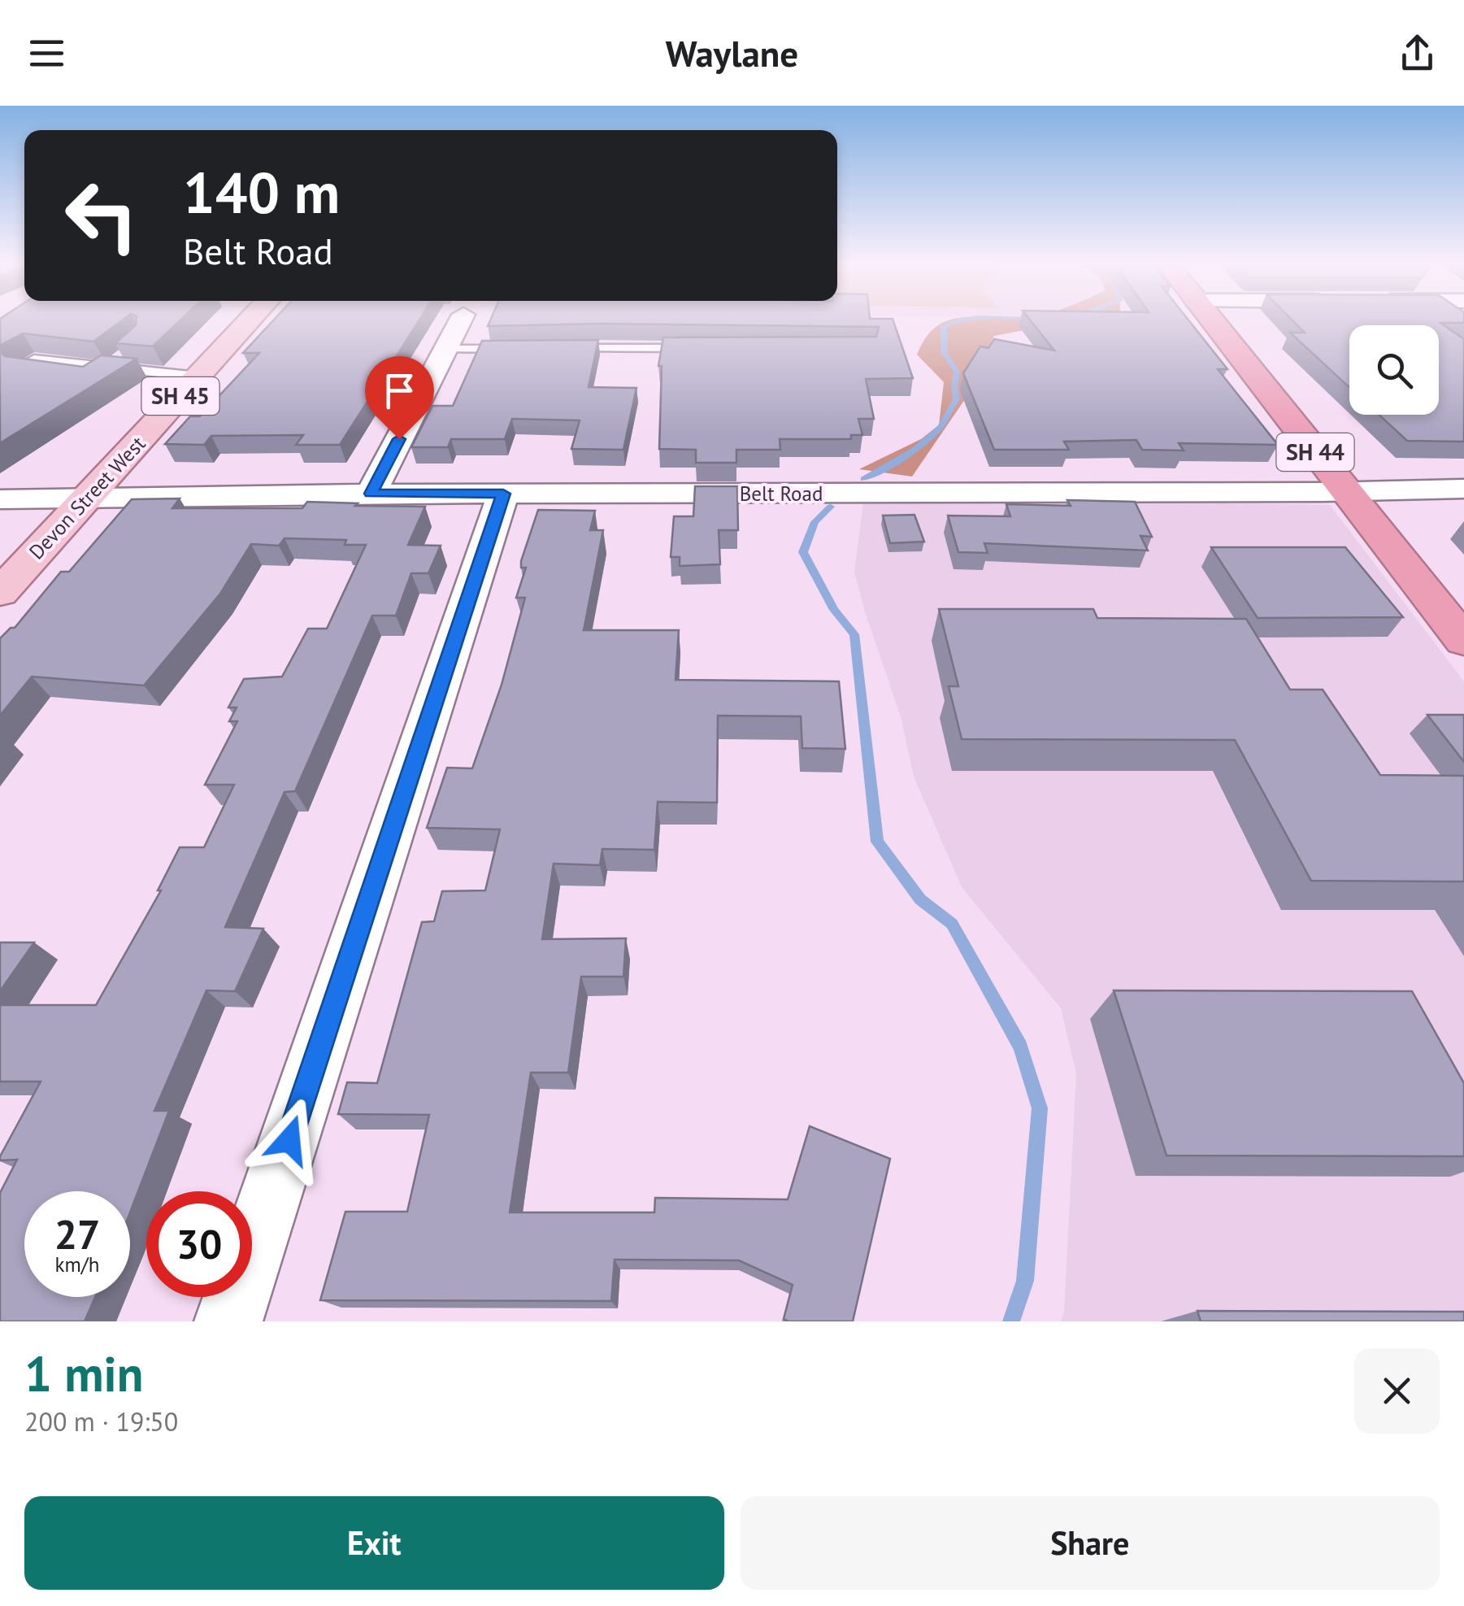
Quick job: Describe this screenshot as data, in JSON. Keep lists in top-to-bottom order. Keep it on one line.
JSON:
{"streets":{"highway":["SH 44"],"main road":["SH 45","Devon Street West"],"street":["Belt Road"]},"crossings":[["SH 44","Belt Road"],["Belt Road","Devon Street West"]],"page":{"header":"Waylane","turn":["140 m","Belt Road"],"speed":"27 km/h","limit":"30","heading":["1 min","200 m · 19:50"],"buttons":["Exit","Share"]}}
